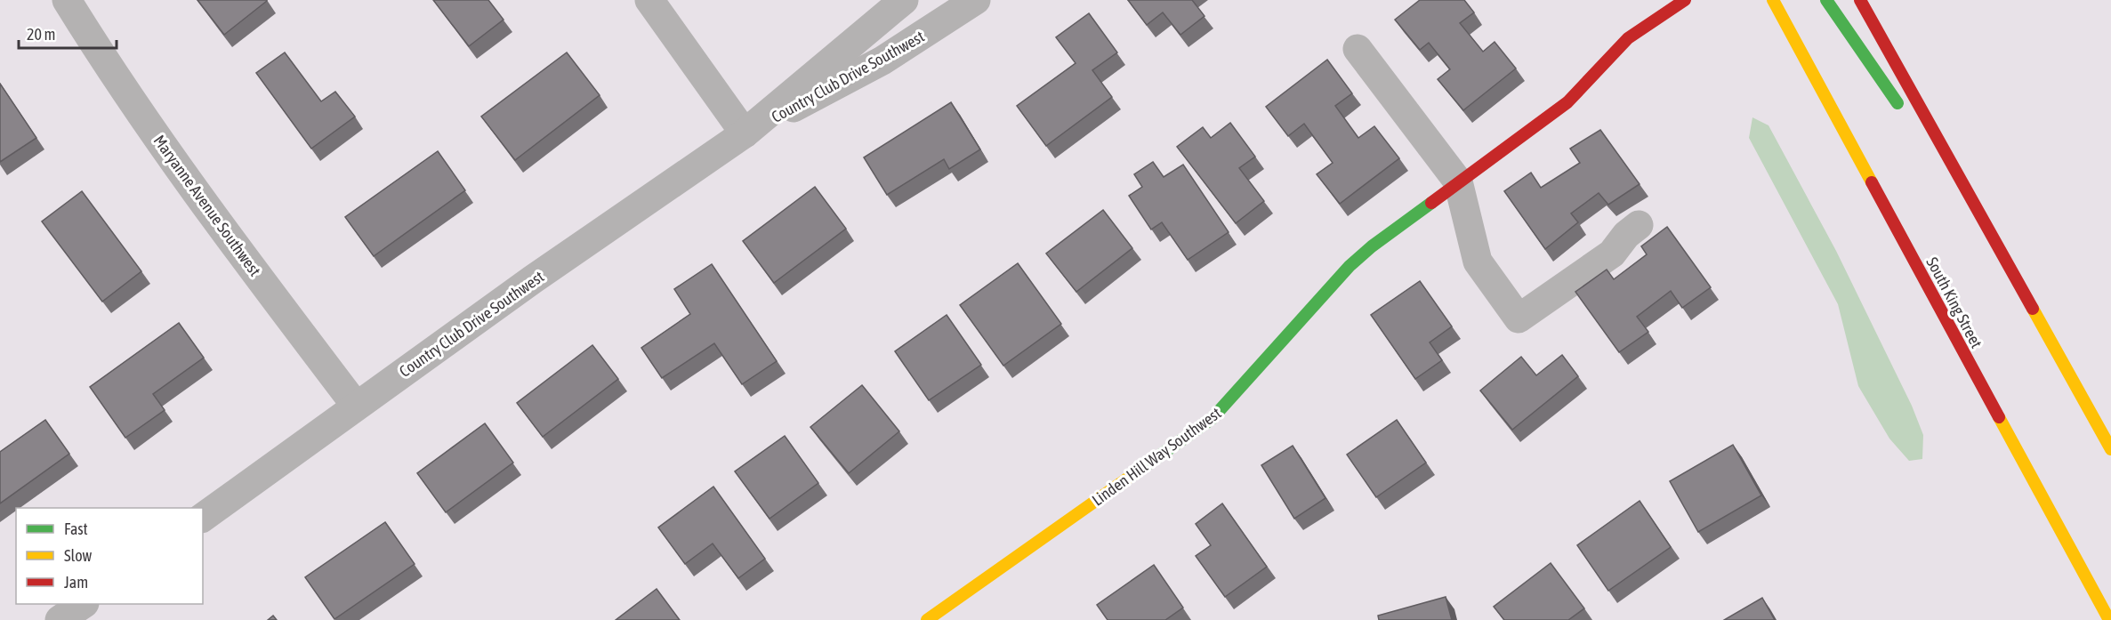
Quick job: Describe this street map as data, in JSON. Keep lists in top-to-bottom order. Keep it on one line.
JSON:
{"streets":{"main road":["South King Street","Linden Hill Way Southwest"],"street":["Country Club Drive Southwest","Maryanne Avenue Southwest"]},"crossings":[["Country Club Drive Southwest","Maryanne Avenue Southwest"]],"legend":["Fast","Slow","Jam"],"scale_bar":"20 m"}
